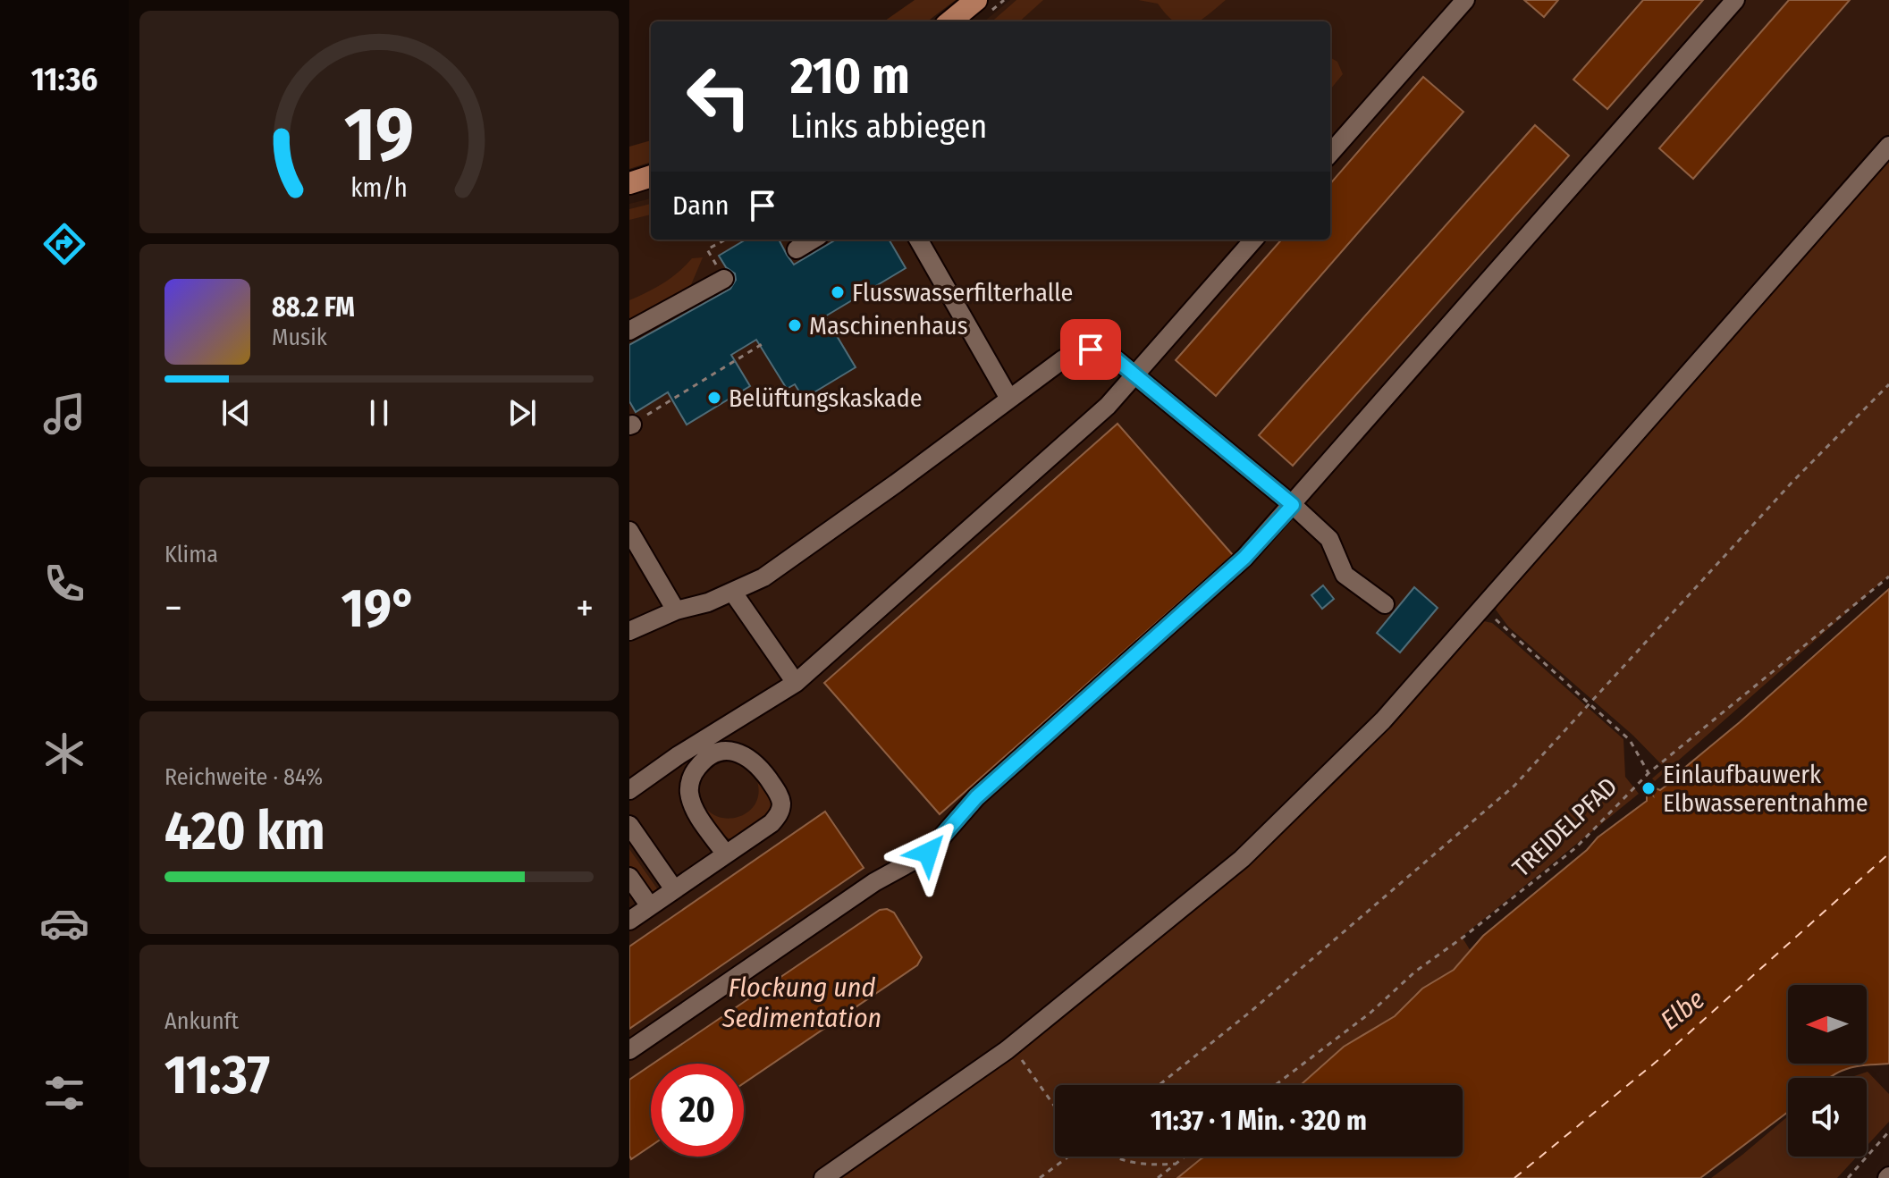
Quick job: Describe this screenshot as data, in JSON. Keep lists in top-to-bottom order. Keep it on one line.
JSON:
{"streets":{"path":["TREIDELPFAD"]},"water":["Flockung und Sedimentation","Elbe"],"places":["Flusswasserfilterhalle","Maschinenhaus","Belüftungskaskade","Einlaufbauwerk Elbwasserentnahme"],"north":"left","page":{"tabs":"11:36","turn":["210 m","Links abbiegen"],"then":"Dann","song":["88.2 FM","Musik"],"tile":["Klima",["Reichweite · 84%","420 km"],["Ankunft","11:37"]],"heat":["−","19°","+"],"limit":"20","trip":"11:37 · 1 Min. · 320 m","gauge":["19","km/h"]}}
